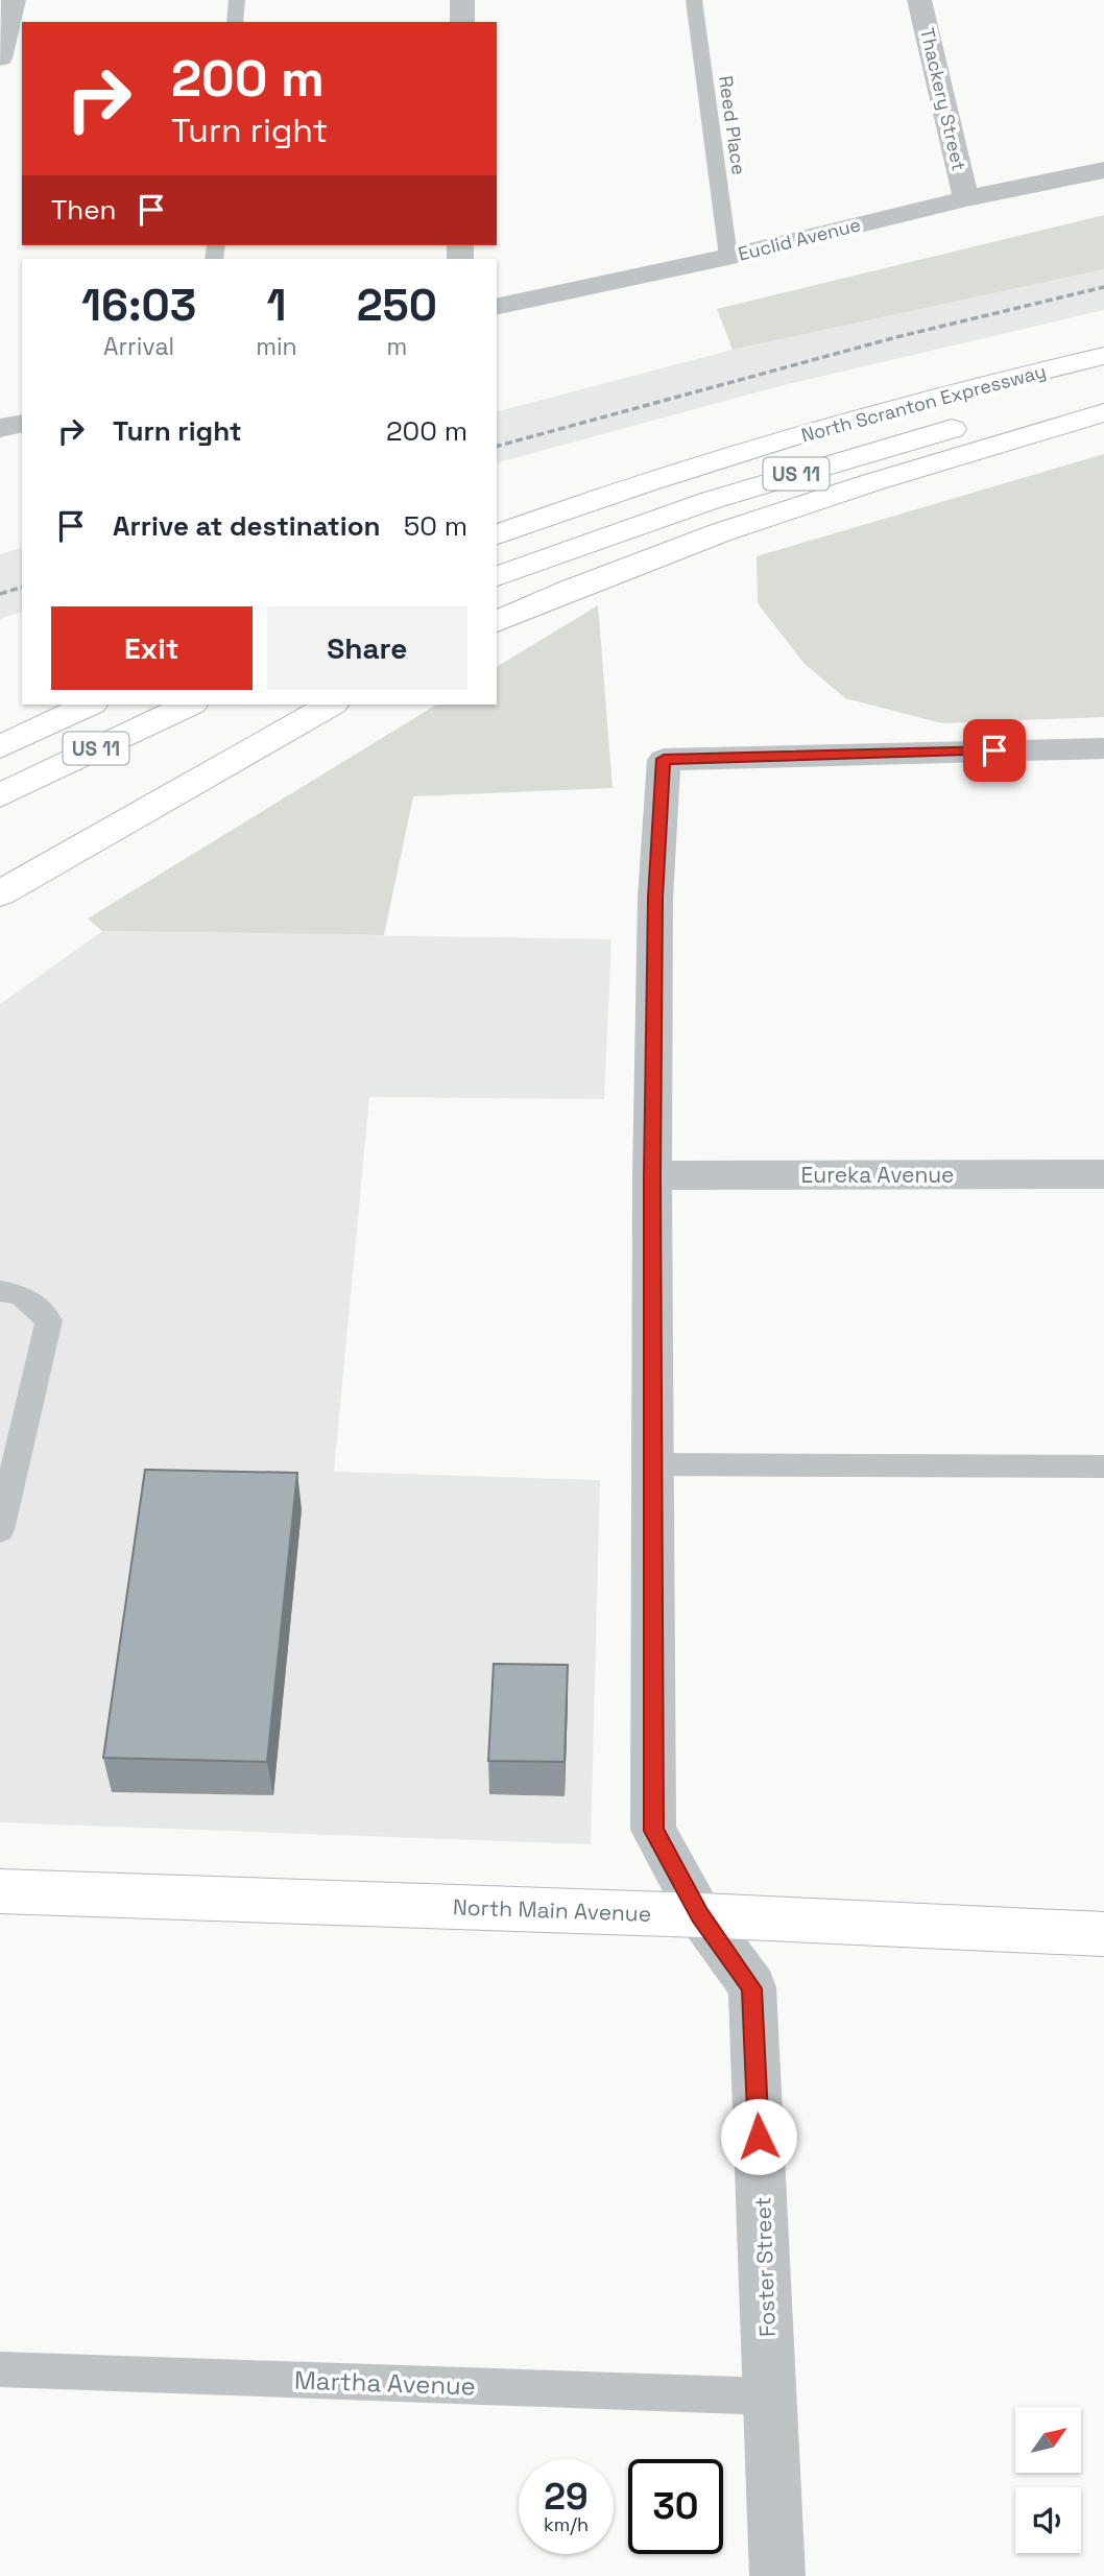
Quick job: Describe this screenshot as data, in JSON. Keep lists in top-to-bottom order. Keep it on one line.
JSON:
{"streets":{"main road":["North Scranton Expressway","US 11","North Main Avenue"],"street":["Thackery Street","Euclid Avenue","Eureka Avenue","Foster Street"],"lane":["Reed Place","Martha Avenue"]},"crossings":[["Thackery Street","Euclid Avenue"],["Reed Place","Euclid Avenue"],["Eureka Avenue","Foster Street"],["North Main Avenue","Foster Street"],["Foster Street","Martha Avenue"]],"north":"top right","page":{"turn":["200 m","Turn right"],"then":"Then","eta":["16:03","Arrival","1","min","250","m"],"list":[{"name":"Turn right","value":"200 m"},{"name":"Arrive at destination","value":"50 m"}],"buttons":["Exit","Share"],"speed":"29 km/h","limit":"30"}}
